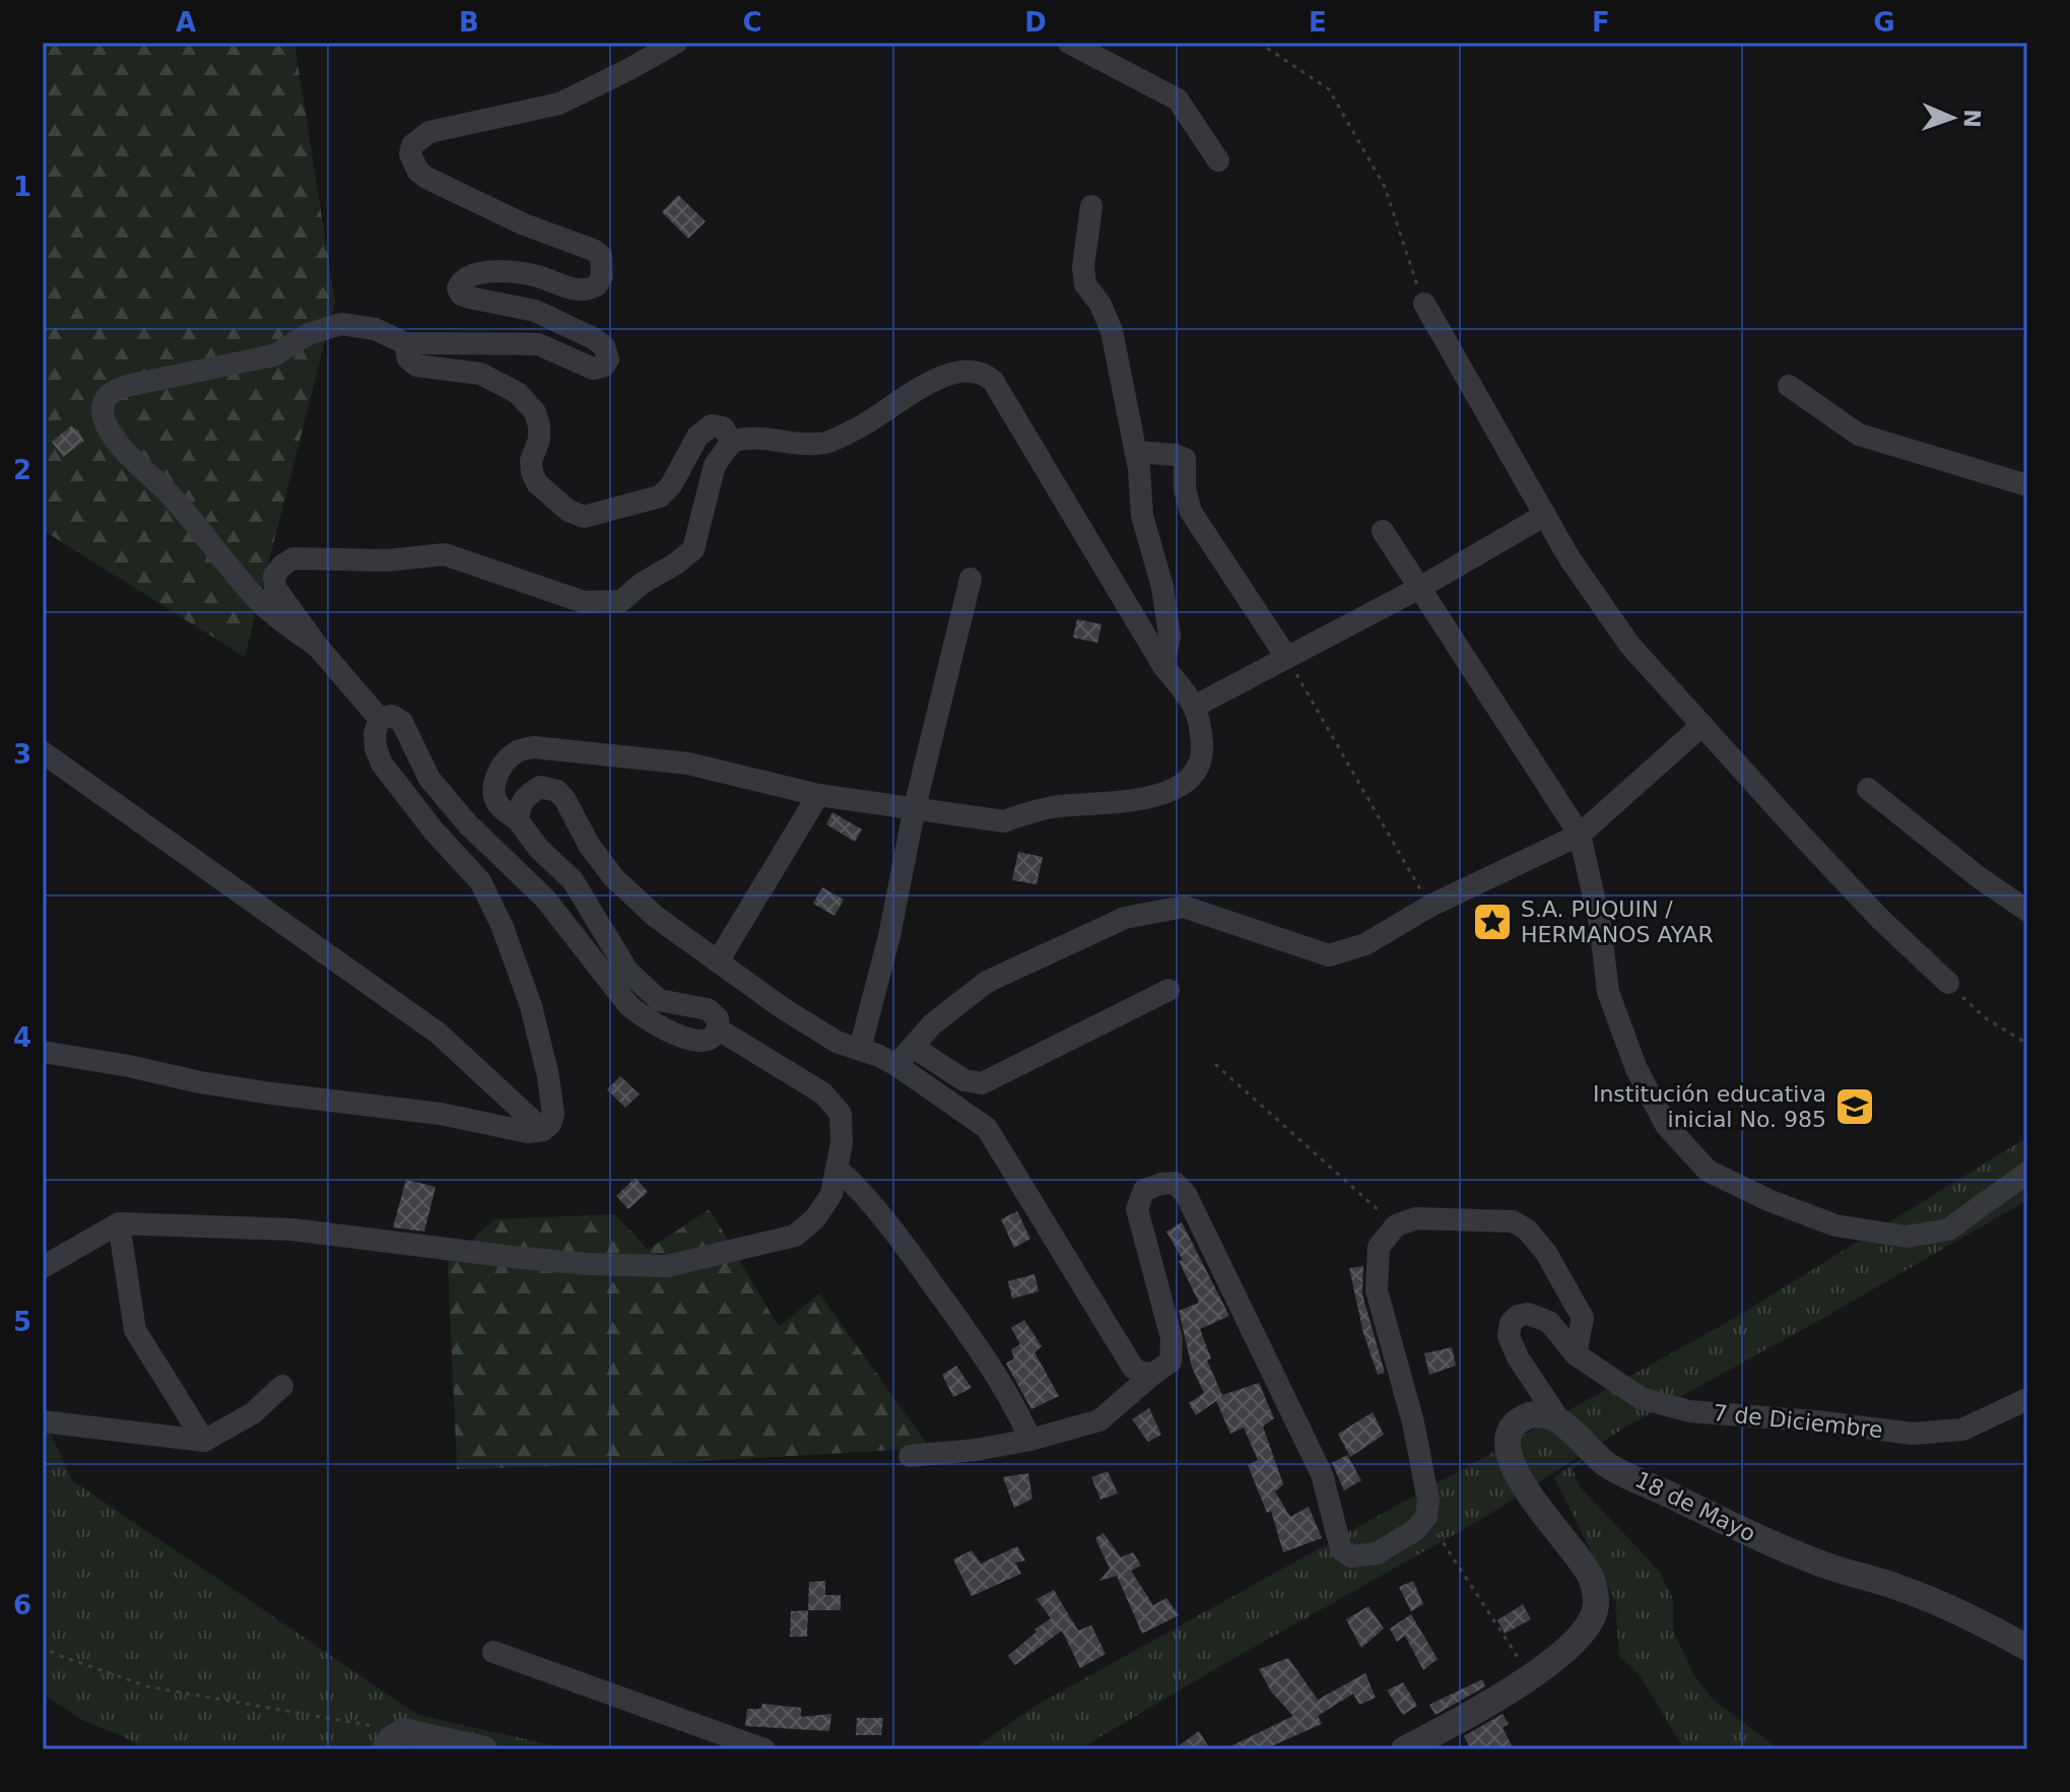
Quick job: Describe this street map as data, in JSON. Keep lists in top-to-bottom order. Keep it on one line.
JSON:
{"streets":{"street":["7 de Diciembre","18 de Mayo"]},"crossings":[["7 de Diciembre","18 de Mayo"]],"places":{"place":["S.A. PUQUIN / HERMANOS AYAR"],"school or university":["Institución educativa inicial No. 985"]},"north":"right","grid":{"columns":["A","B","C","D","E","F","G"],"rows":["1","2","3","4","5","6"]}}
